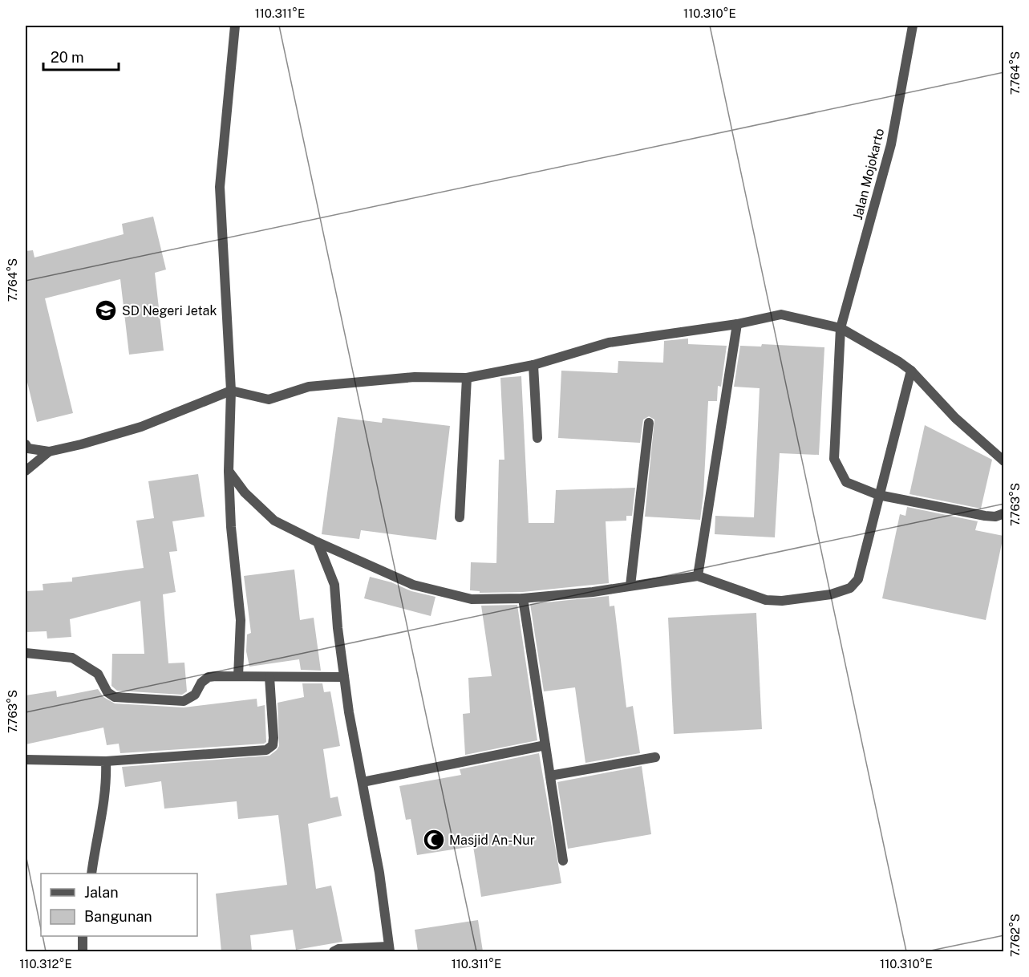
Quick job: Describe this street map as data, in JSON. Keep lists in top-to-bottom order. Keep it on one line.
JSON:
{"streets":{"street":["Jalan Mojokarto"]},"places":{"school or university":["SD Negeri Jetak"],"mosque":["Masjid An-Nur"]},"legend":["Jalan","Bangunan"],"scale_bar":"20 m","coordinates":["110.311°E","110.310°E","7.764°S","7.763°S","7.762°S","110.312°E"]}
